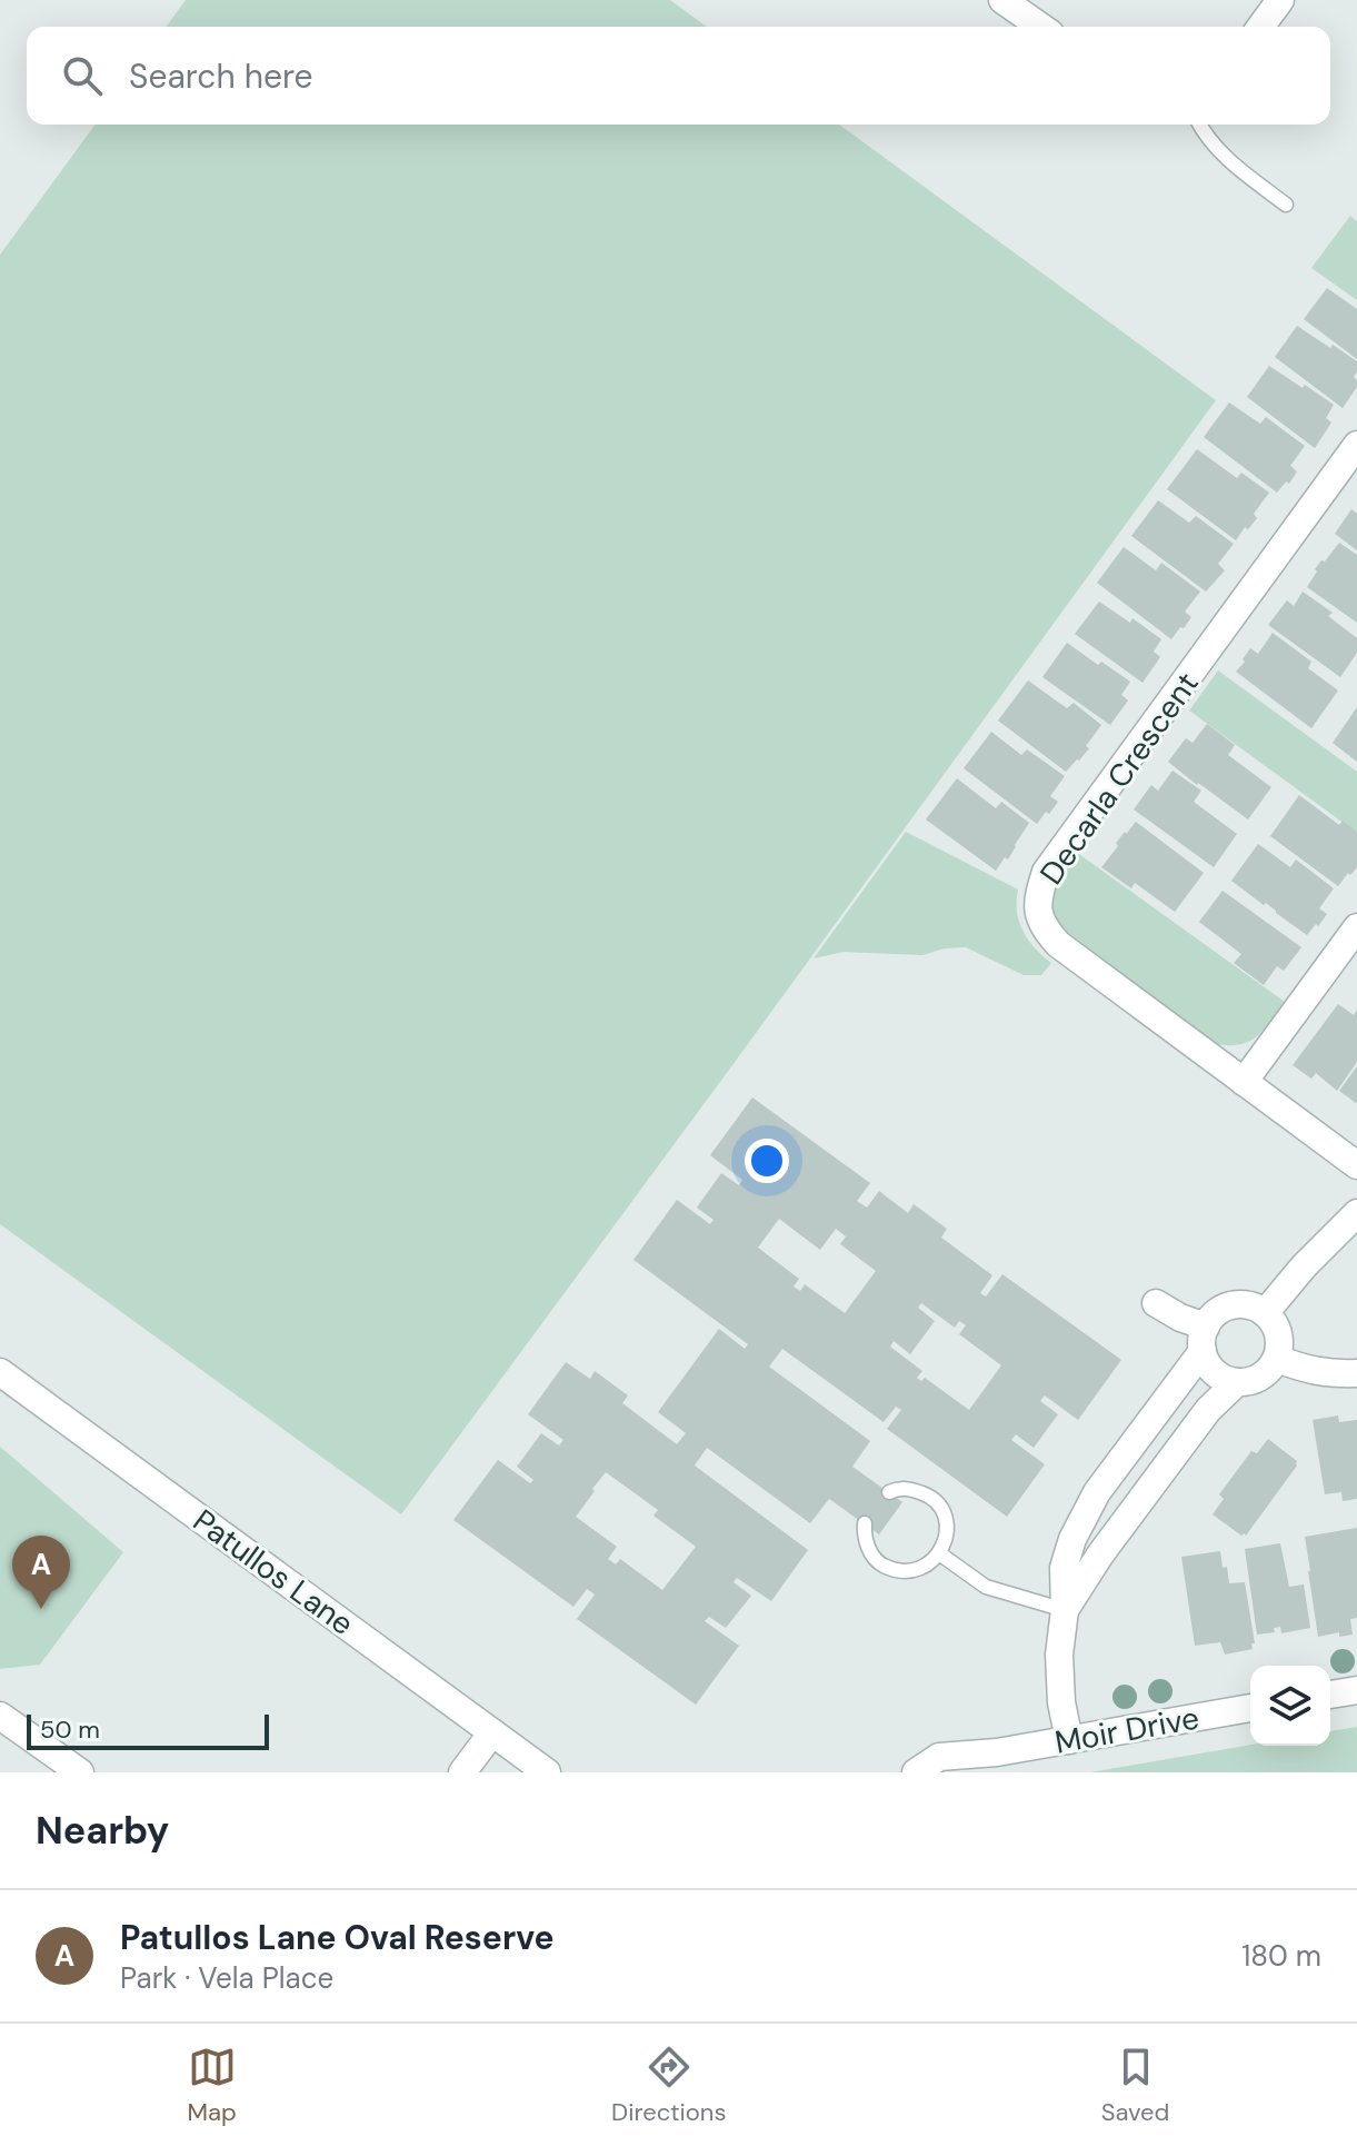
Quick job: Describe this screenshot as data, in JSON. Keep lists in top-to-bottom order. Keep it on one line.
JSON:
{"streets":{"street":["Decarla Crescent","Patullos Lane","Moir Drive"]},"scale_bar":"50 m","page":{"search":"Search here","pins":"A","scale":"50 m","heading":"Nearby","list":[{"mark":"A","name":"Patullos Lane Oval Reserve","note":"Park · Vela Place","value":"180 m"}],"nav":["Map","Directions","Saved"]}}
